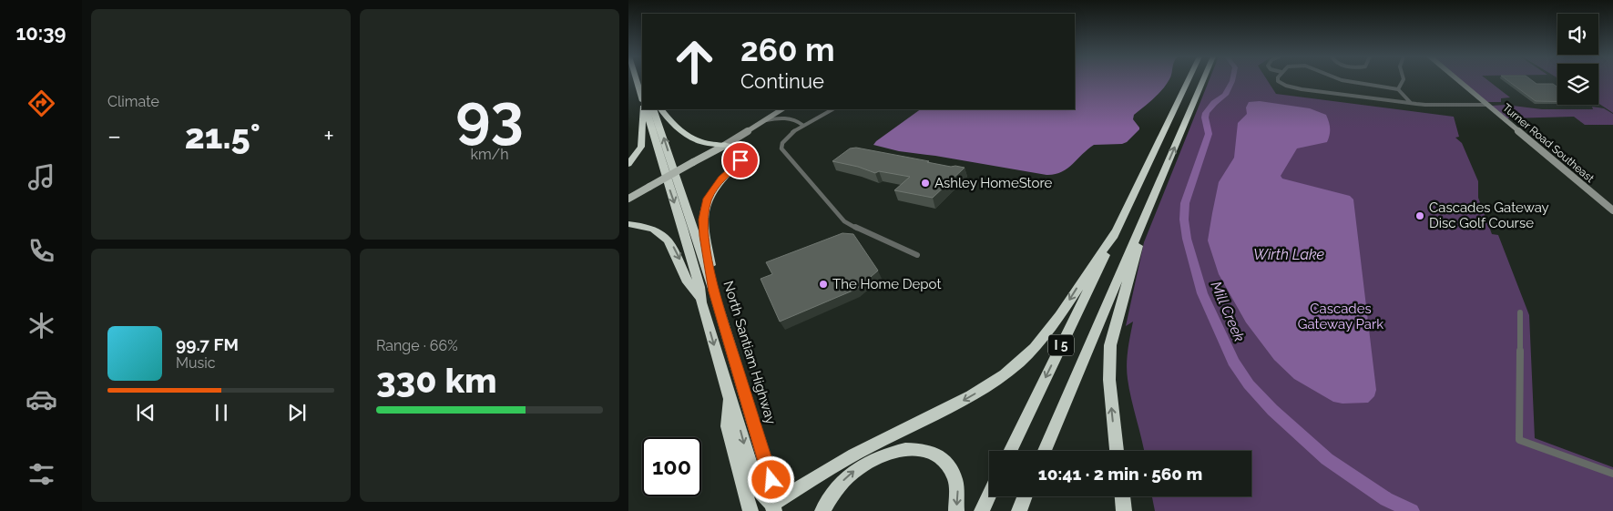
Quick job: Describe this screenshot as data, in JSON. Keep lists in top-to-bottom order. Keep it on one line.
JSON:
{"streets":{"highway":["I 5","North Santiam Highway"],"main road":["Turner Road Southeast"]},"water":["Wirth Lake","Mill Creek"],"parks":["Cascades Gateway Park"],"places":["Ashley HomeStore","Cascades Gateway Disc Golf Course","The Home Depot"],"page":{"tabs":"10:39","tile":["Climate",["93","km/h"],["Range · 66%","330 km"]],"turn":["260 m","Continue"],"heat":["−","21.5°","+"],"song":["99.7 FM","Music"],"limit":"100","trip":"10:41 · 2 min · 560 m"}}
